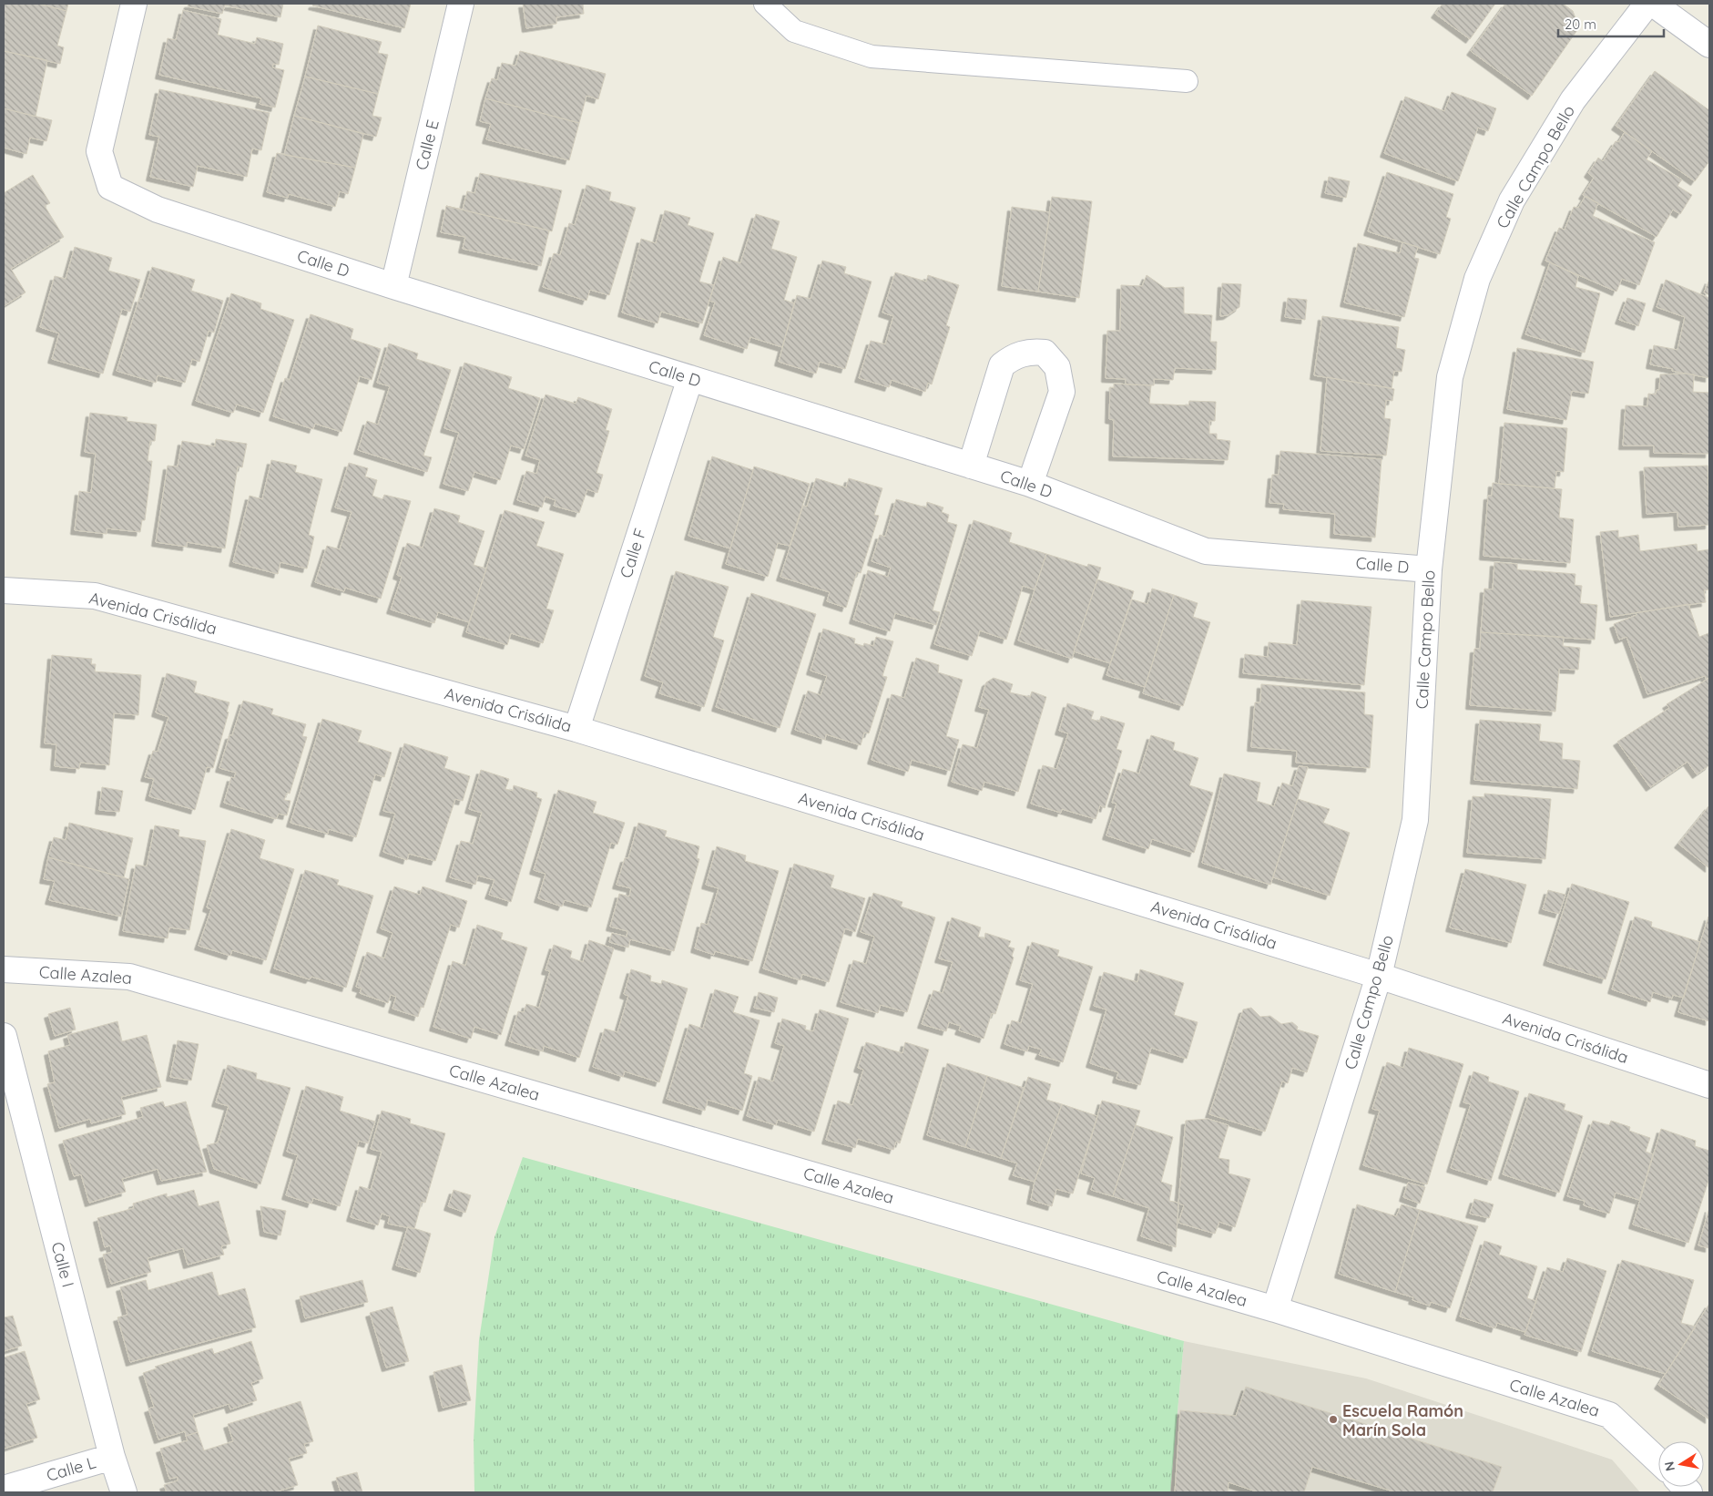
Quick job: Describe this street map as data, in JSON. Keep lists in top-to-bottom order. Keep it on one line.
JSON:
{"streets":{"street":["Calle E","Calle Campo Bello","Calle D","Calle F","Avenida Crisálida","Calle Azalea","Calle I","Calle L"]},"crossings":[["Calle E","Calle D"],["Calle Campo Bello","Calle D"],["Calle Campo Bello","Avenida Crisálida"],["Calle Campo Bello","Calle Azalea"],["Calle D","Calle F"],["Calle F","Avenida Crisálida"],["Calle I","Calle L"]],"places":["Escuela Ramón Marín Sola"],"scale_bar":"20 m","north":"left"}
